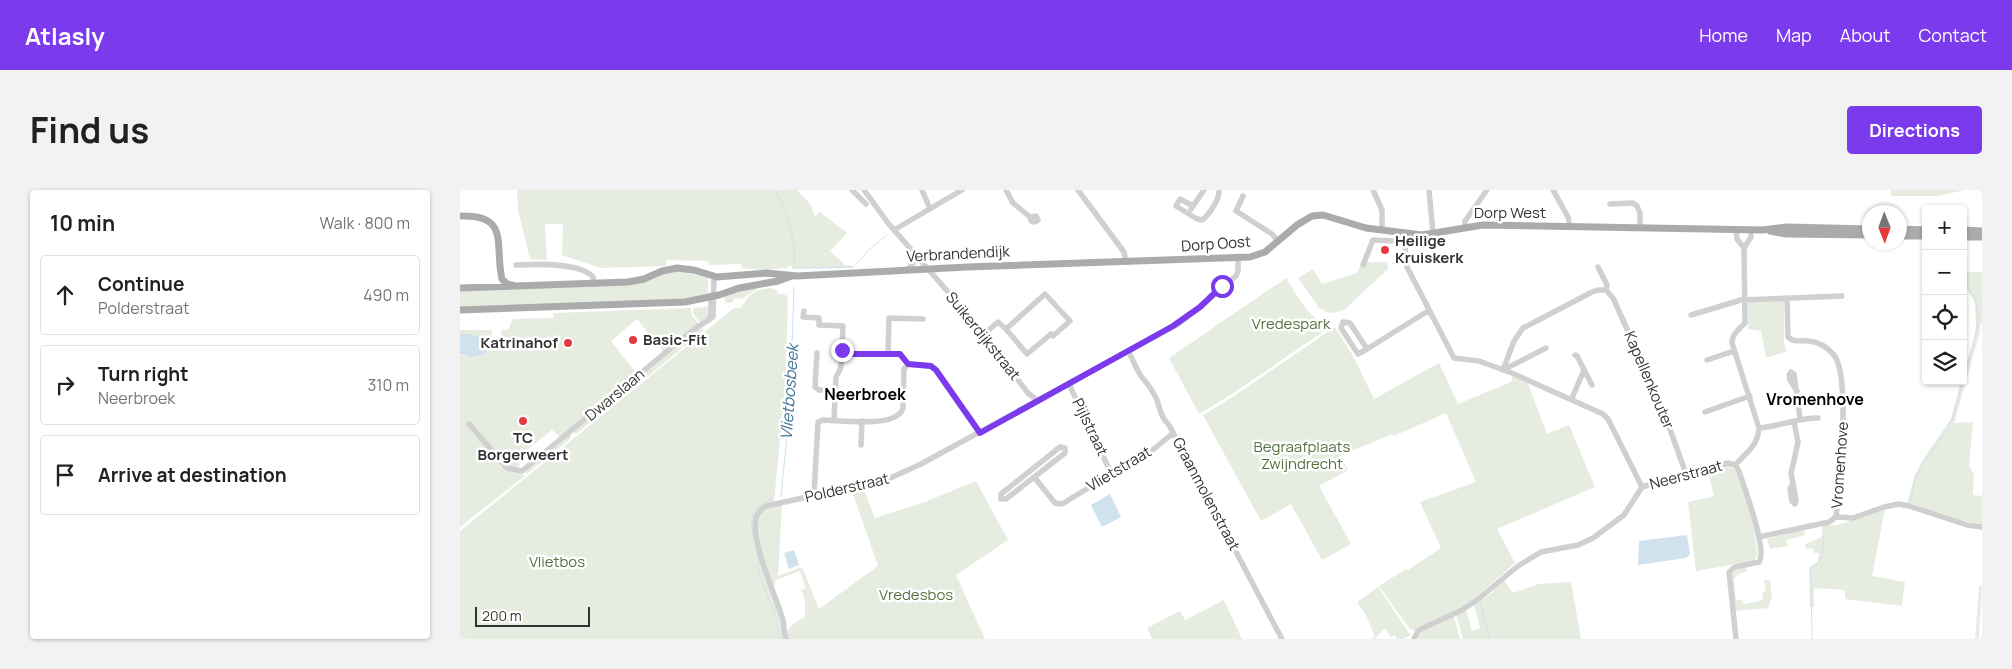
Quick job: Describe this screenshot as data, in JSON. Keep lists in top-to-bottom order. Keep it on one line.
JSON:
{"streets":{"main road":["Dorp West","Dorp Oost","Verbrandendijk"],"street":["Suikerdijkstraat","Kapellenkouter","Dwarslaan","Pijlstraat","Vromenhove","Vlietstraat","Neerstraat","Polderstraat","Graanmolenstraat"]},"crossings":[["Dorp West","Dorp Oost"],["Dorp Oost","Verbrandendijk"],["Dorp Oost","Polderstraat"],["Verbrandendijk","Suikerdijkstraat"],["Verbrandendijk","Dwarslaan"],["Suikerdijkstraat","Polderstraat"],["Kapellenkouter","Neerstraat"],["Pijlstraat","Vlietstraat"],["Pijlstraat","Polderstraat"],["Vlietstraat","Graanmolenstraat"],["Polderstraat","Graanmolenstraat"]],"districts":["Neerbroek","Vromenhove"],"water":["Vlietbosbeek"],"parks":["Vredespark","Begraafplaats Zwijndrecht","Vlietbos","Vredesbos"],"places":["Heilige Kruiskerk","Basic-Fit","Katrinahof","TC Borgerweert"],"scale_bar":"200 m","north":"bottom","page":{"header":"Atlasly","nav":["Home","Map","About","Contact"],"title":"Find us","buttons":"Directions","heading":["10 min","Walk · 800 m"],"map_buttons":["+","−"],"list":[["Continue","Polderstraat","490 m"],["Turn right","Neerbroek","310 m"],"Arrive at destination"],"scale":"200 m"}}
